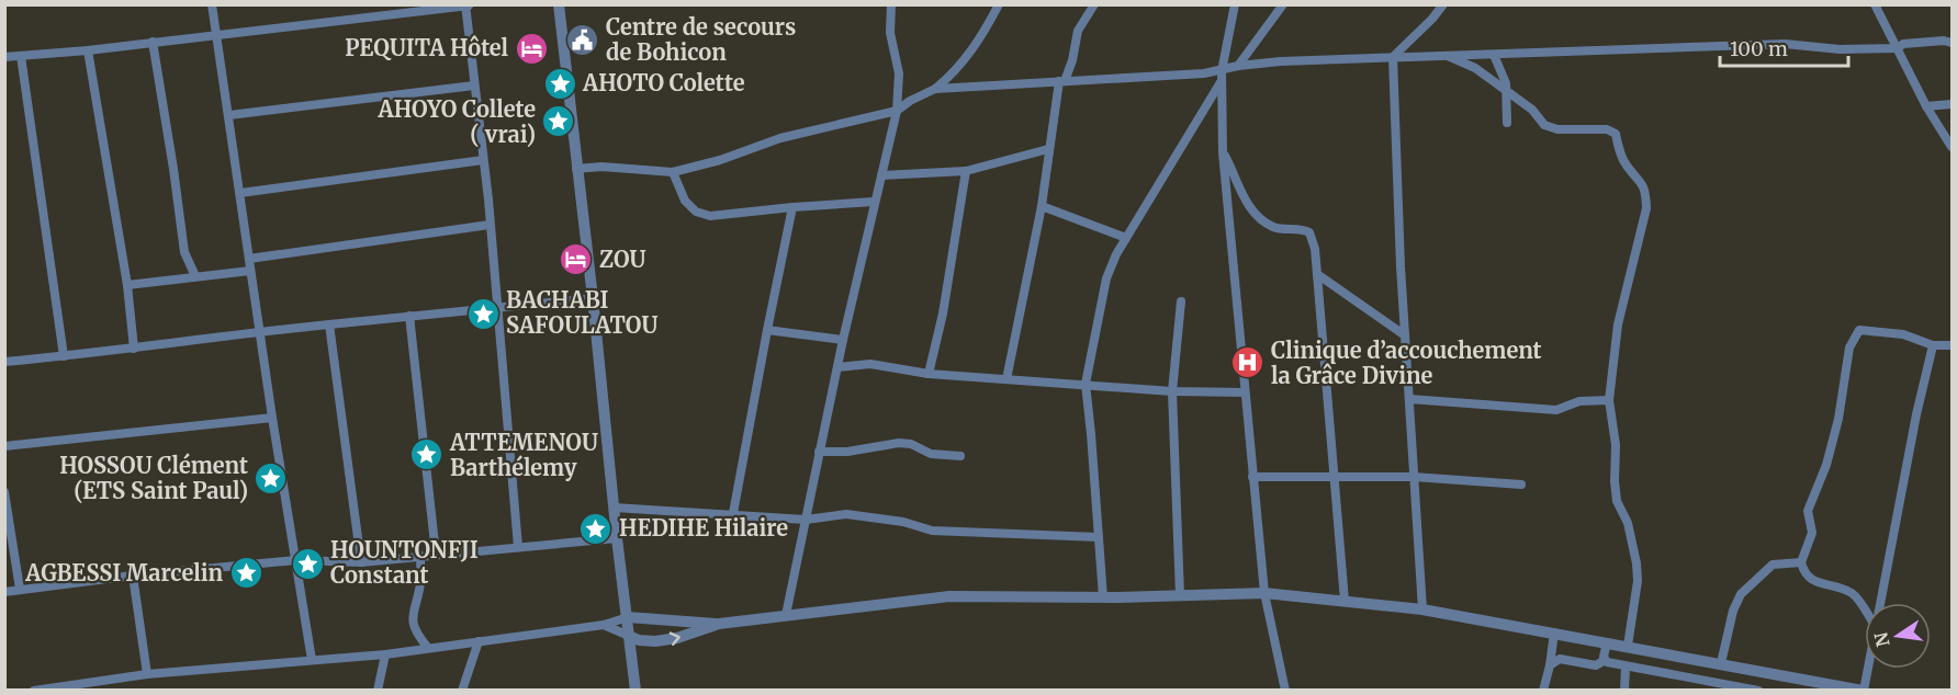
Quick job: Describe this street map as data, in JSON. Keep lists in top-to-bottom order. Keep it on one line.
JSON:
{"places":{"public building":["Centre de secours de Bohicon"],"hotel":["PEQUITA Hôtel","ZOU"],"place":["AHOTO Colette","AHOYO Collete ( vrai)","BACHABI SAFOULATOU","ATTEMENOU Barthélemy","HOSSOU Clément (ETS Saint Paul)","HEDIHE Hilaire","HOUNTONFJI Constant","AGBESSI Marcelin"],"hospital":["Clinique d’accouchement la Grâce Divine"]},"scale_bar":"100 m","north":"left"}
